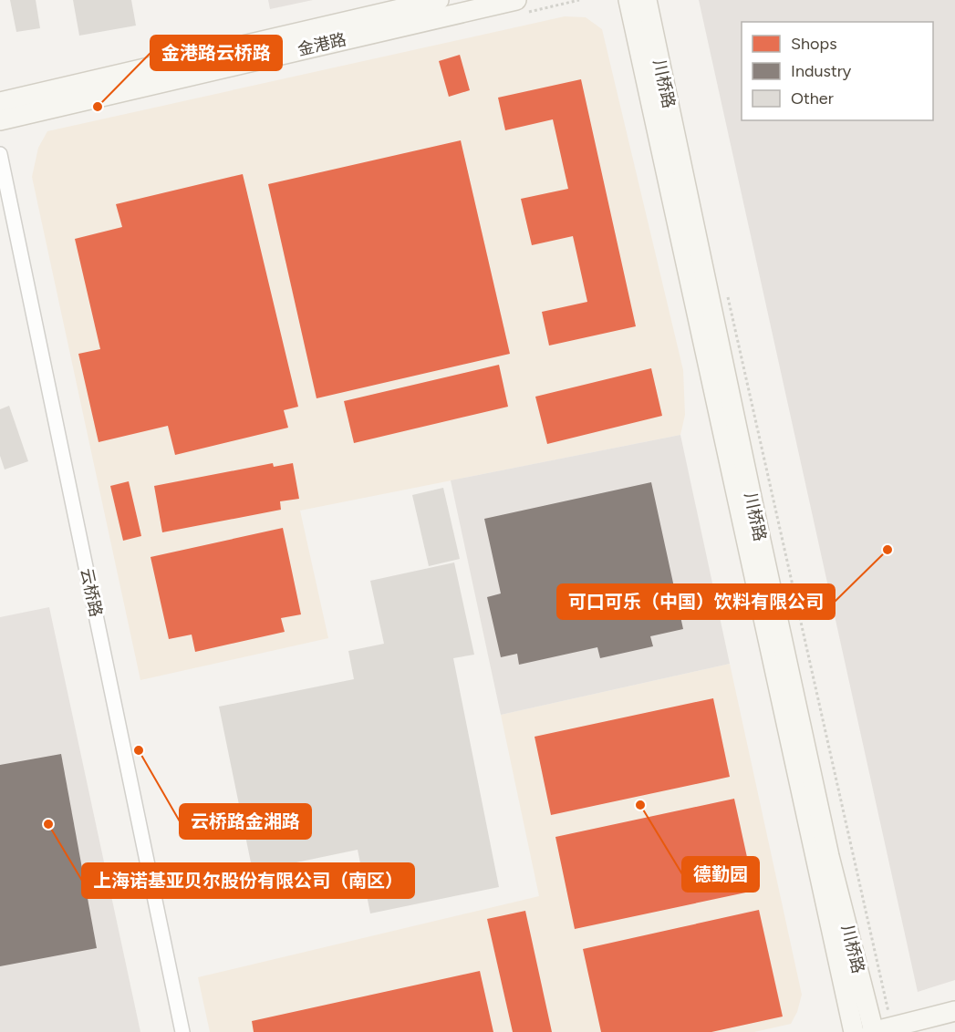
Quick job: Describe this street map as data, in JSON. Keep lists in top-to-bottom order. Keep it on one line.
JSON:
{"streets":{"street":["金港路","川桥路","云桥路"]},"places":["金港路云桥路","可口可乐（中国）饮料有限公司","云桥路金湘路","德勤园","上海诺基亚贝尔股份有限公司（南区）"],"legend":["Shops","Industry","Other"]}
